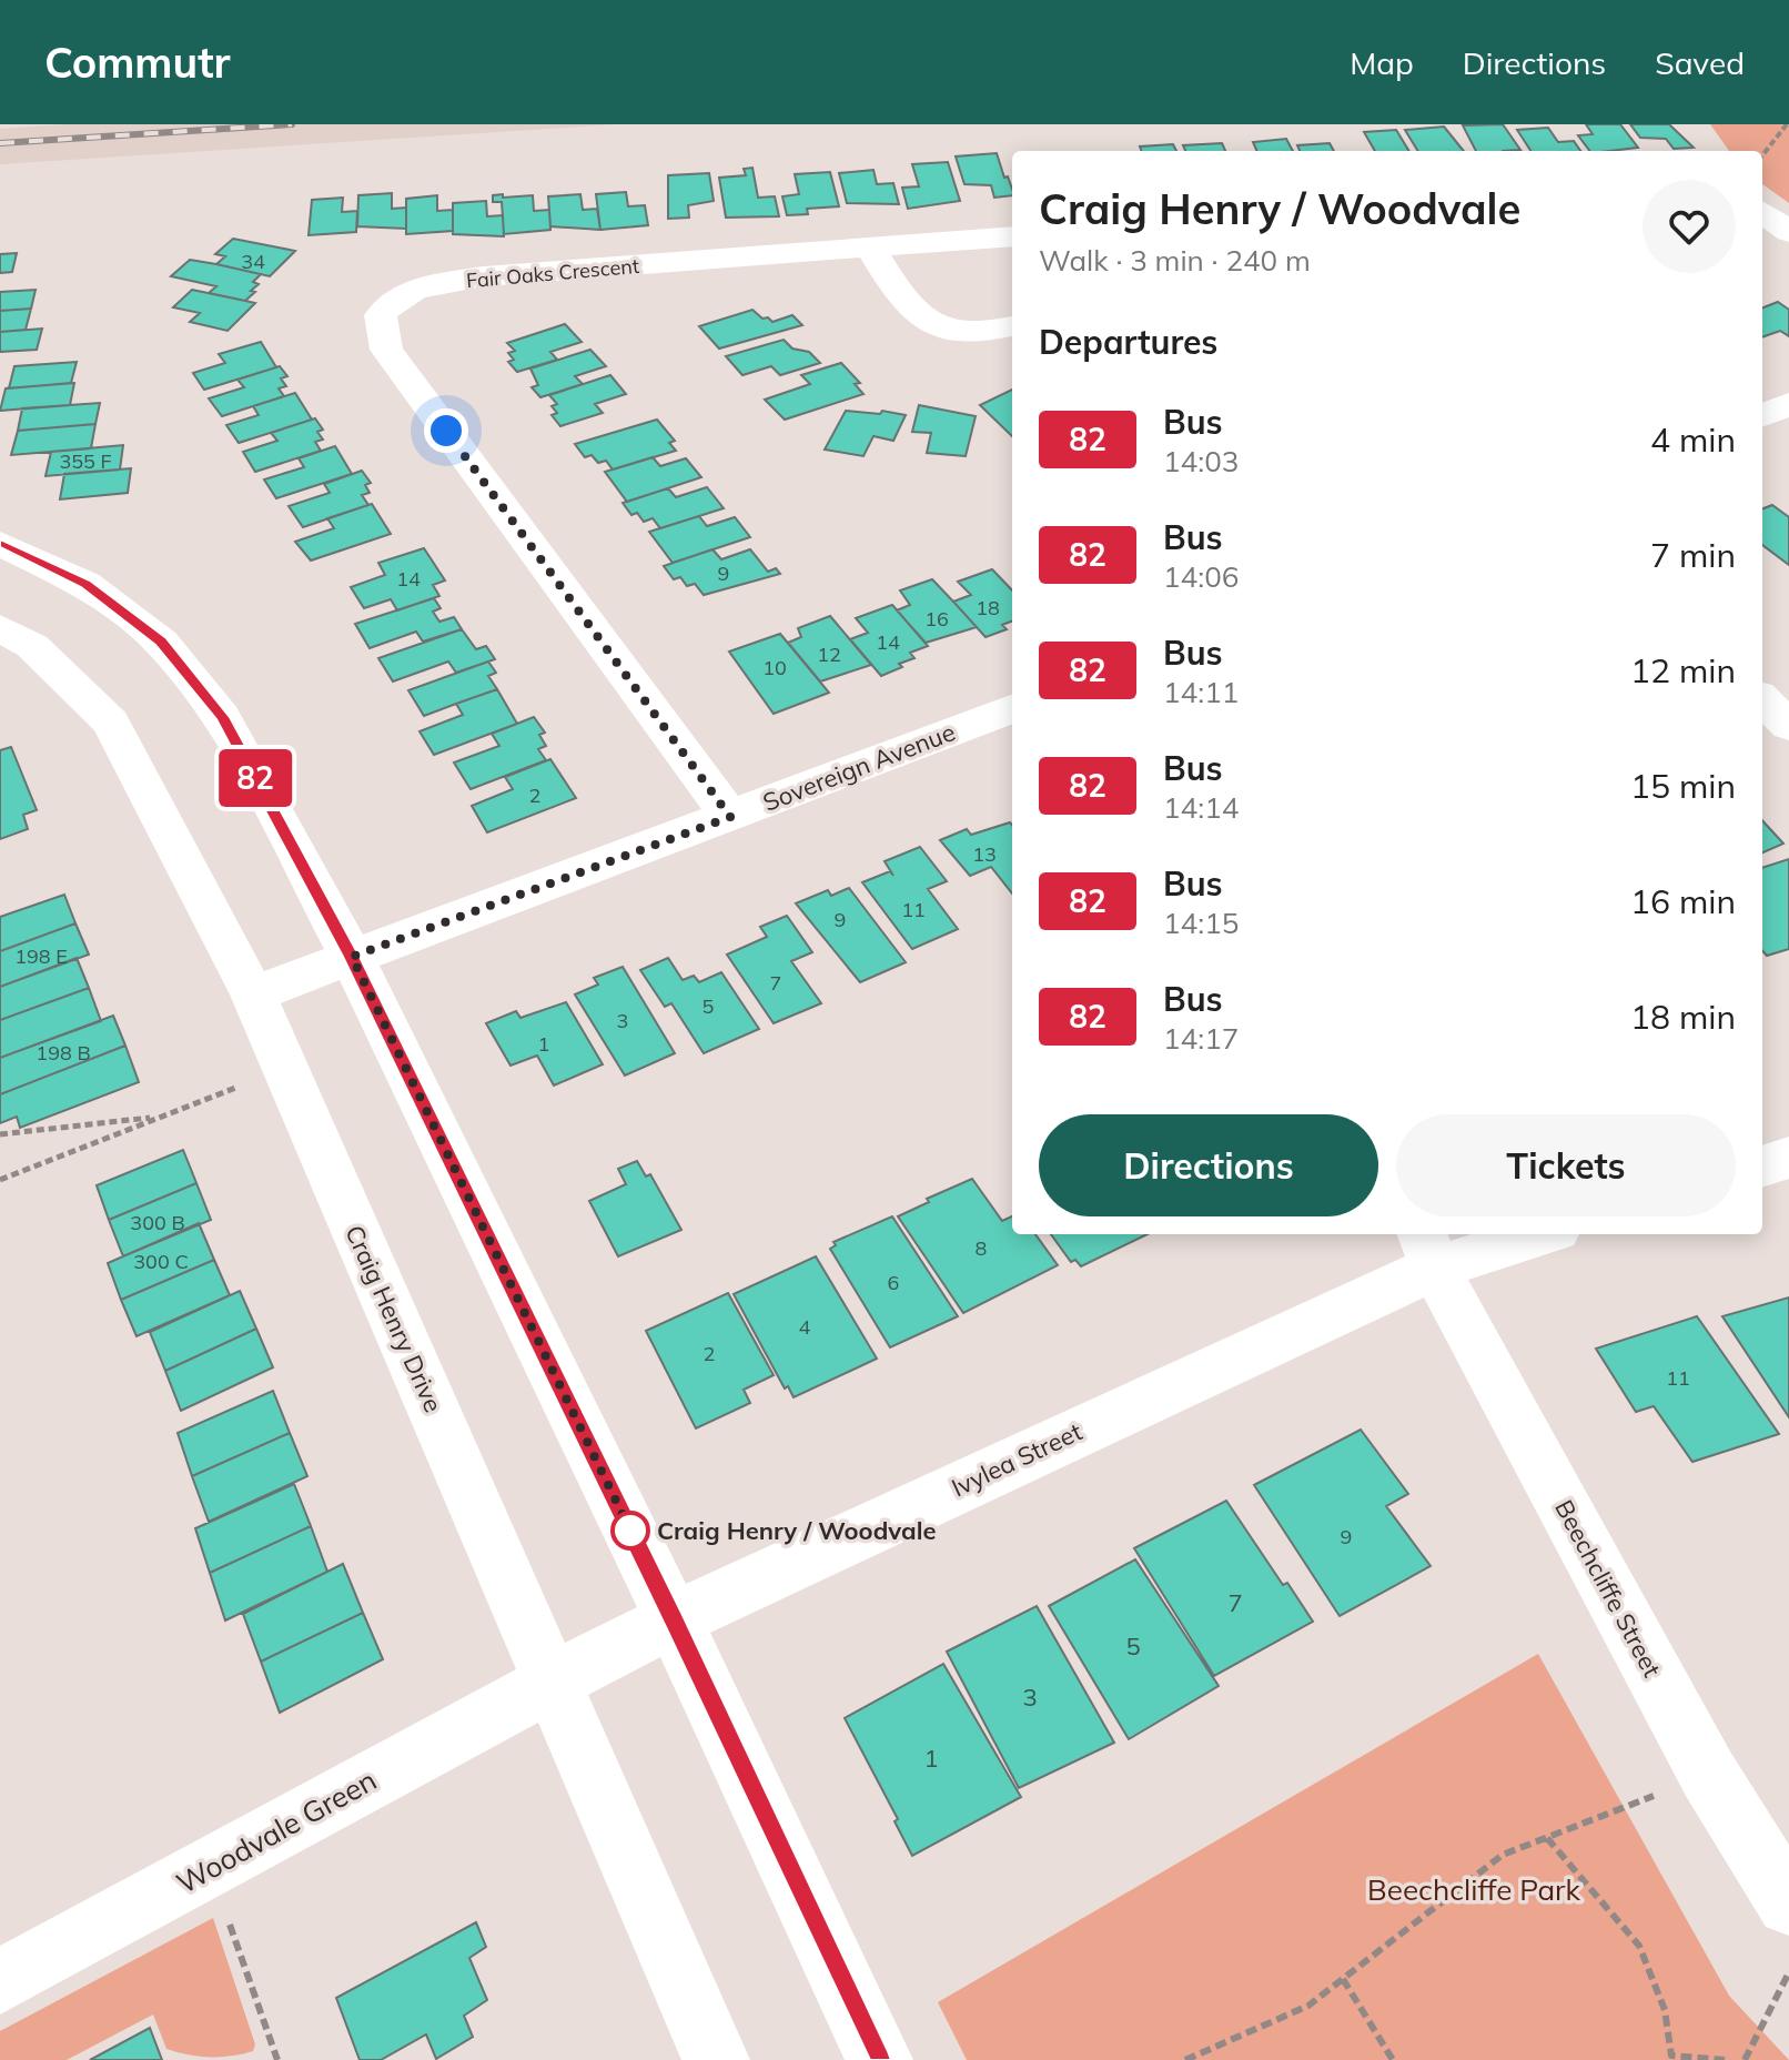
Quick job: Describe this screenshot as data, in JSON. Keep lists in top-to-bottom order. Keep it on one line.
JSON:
{"streets":{"street":["Fair Oaks Crescent","Sovereign Avenue","Craig Henry Drive","Ivylea Street","Beechcliffe Street","Woodvale Green"]},"crossings":[["Fair Oaks Crescent","Sovereign Avenue"],["Sovereign Avenue","Craig Henry Drive"],["Craig Henry Drive","Ivylea Street"],["Craig Henry Drive","Woodvale Green"],["Ivylea Street","Beechcliffe Street"],["Ivylea Street","Woodvale Green"]],"parks":["Beechcliffe Park"],"places":["Craig Henry / Woodvale"],"lines":["bus line 82"],"house_numbers":["34","355 F","9","14","18","16","14","12","10","2","13","11","9","198 E","7","5","3","1","198 B","300 B","8","300 C","6","4","2","11","9","7","5","3","1"],"page":{"header":"Commutr","nav":["Map","Directions","Saved"],"on_map":"82","heading":[["Craig Henry / Woodvale","Walk · 3 min · 240 m"],"Departures"],"list":[{"mark":"82","name":"Bus","note":"14:03","value":"4 min"},{"mark":"82","name":"Bus","note":"14:06","value":"7 min"},{"mark":"82","name":"Bus","note":"14:11","value":"12 min"},{"mark":"82","name":"Bus","note":"14:14","value":"15 min"},{"mark":"82","name":"Bus","note":"14:15","value":"16 min"},{"mark":"82","name":"Bus","note":"14:17","value":"18 min"}],"buttons":["Directions","Tickets"]}}
